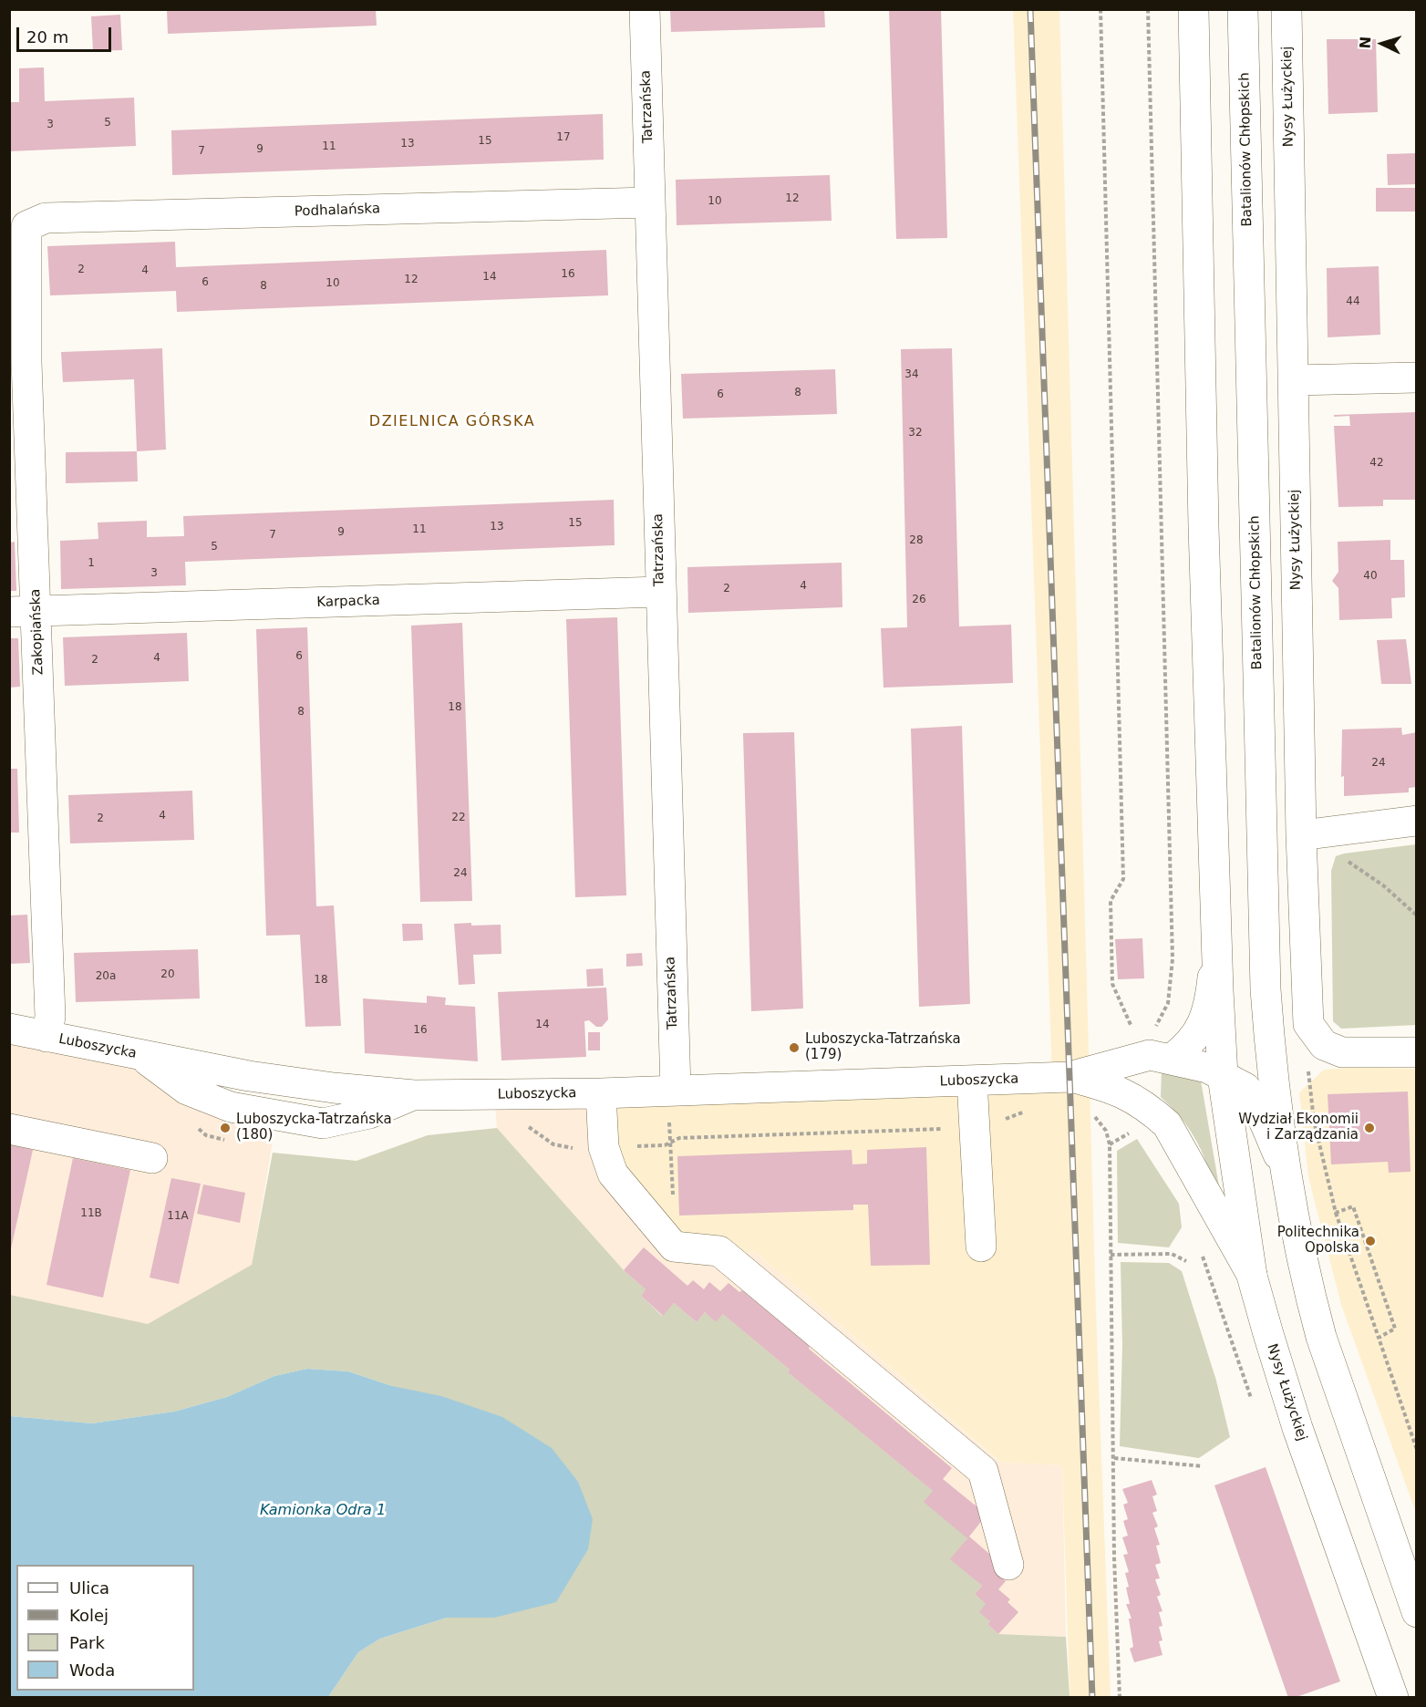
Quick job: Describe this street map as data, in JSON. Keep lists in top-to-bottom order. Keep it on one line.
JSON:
{"streets":{"street":["Nysy Łużyckiej","Tatrzańska","Batalionów Chłopskich","Podhalańska","Karpacka","Zakopiańska","Luboszycka"]},"crossings":[["Tatrzańska","Podhalańska"],["Tatrzańska","Karpacka"],["Tatrzańska","Luboszycka"],["Podhalańska","Zakopiańska"],["Karpacka","Zakopiańska"],["Zakopiańska","Luboszycka"]],"districts":["DZIELNICA GÓRSKA"],"water":["Kamionka Odra 1"],"places":["Luboszycka-Tatrzańska (179)","Luboszycka-Tatrzańska (180)","Wydział Ekonomii i Zarządzania","Politechnika Opolska"],"house_numbers":["5","3","17","15","13","11","9","7","12","10","2","4","16","14","12","6","10","8","44","34","8","6","32","42","15","13","11","9","7","28","5","1","3","40","4","2","26","6","4","2","18","8","24","4","22","2","24","20","20a","18","14","16","11B","11A"],"legend":["Ulica","Kolej","Park","Woda"],"scale_bar":"20 m","north":"left"}
